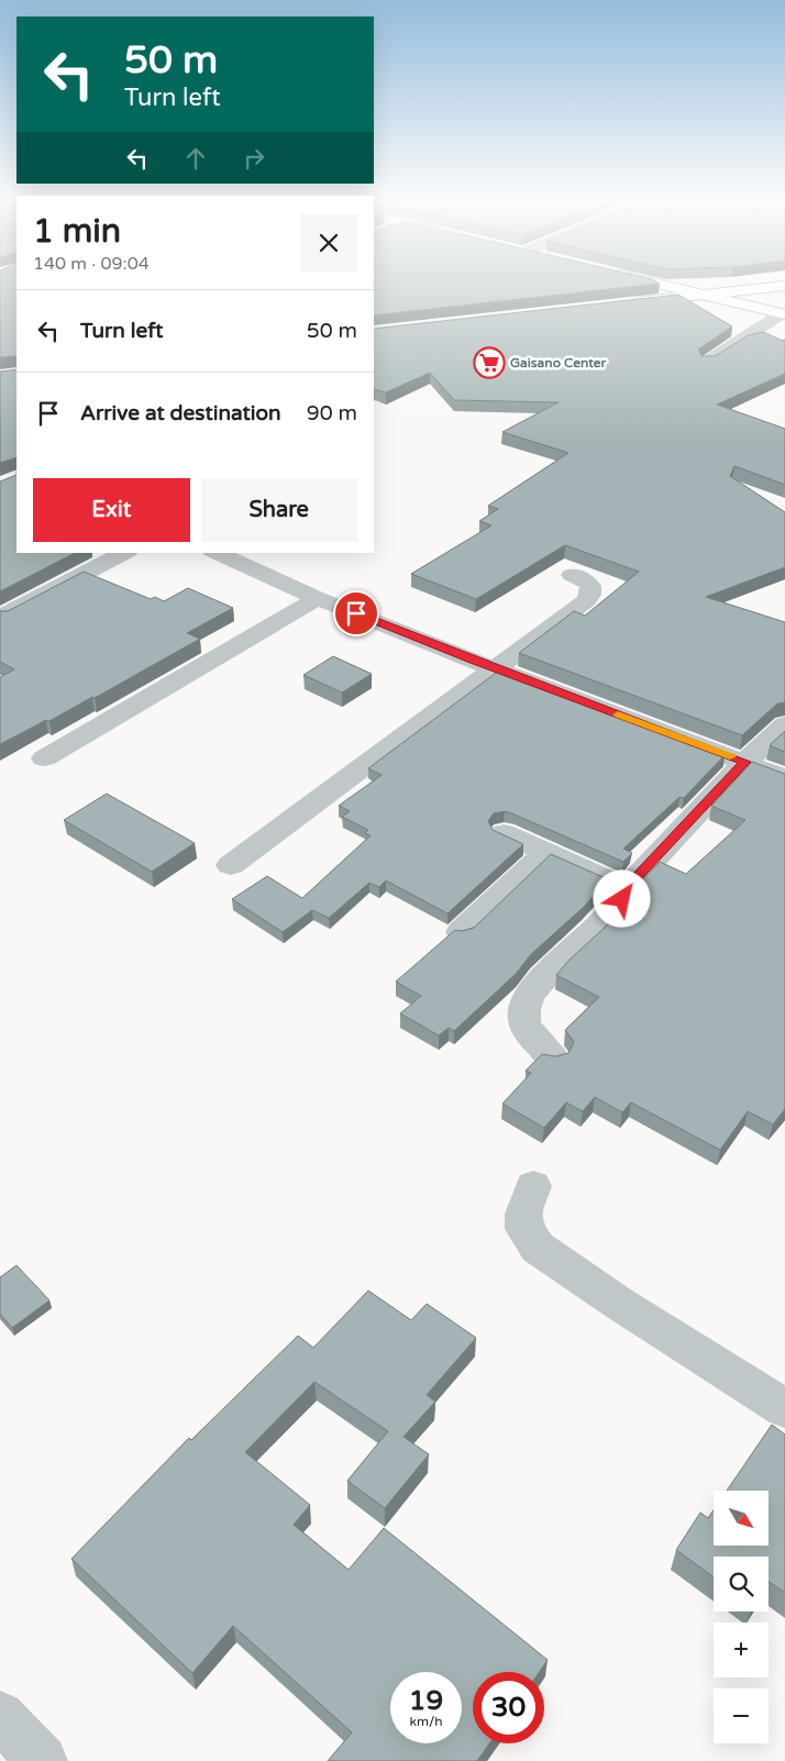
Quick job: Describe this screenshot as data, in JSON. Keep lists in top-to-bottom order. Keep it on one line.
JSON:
{"places":{"supermarket":["Gaisano Center"]},"north":"bottom right","page":{"turn":["50 m","Turn left"],"heading":["1 min","140 m · 09:04"],"list":[{"name":"Turn left","value":"50 m"},{"name":"Arrive at destination","value":"90 m"}],"buttons":["Exit","Share"],"map_buttons":["+","−"],"speed":"19 km/h","limit":"30"}}
